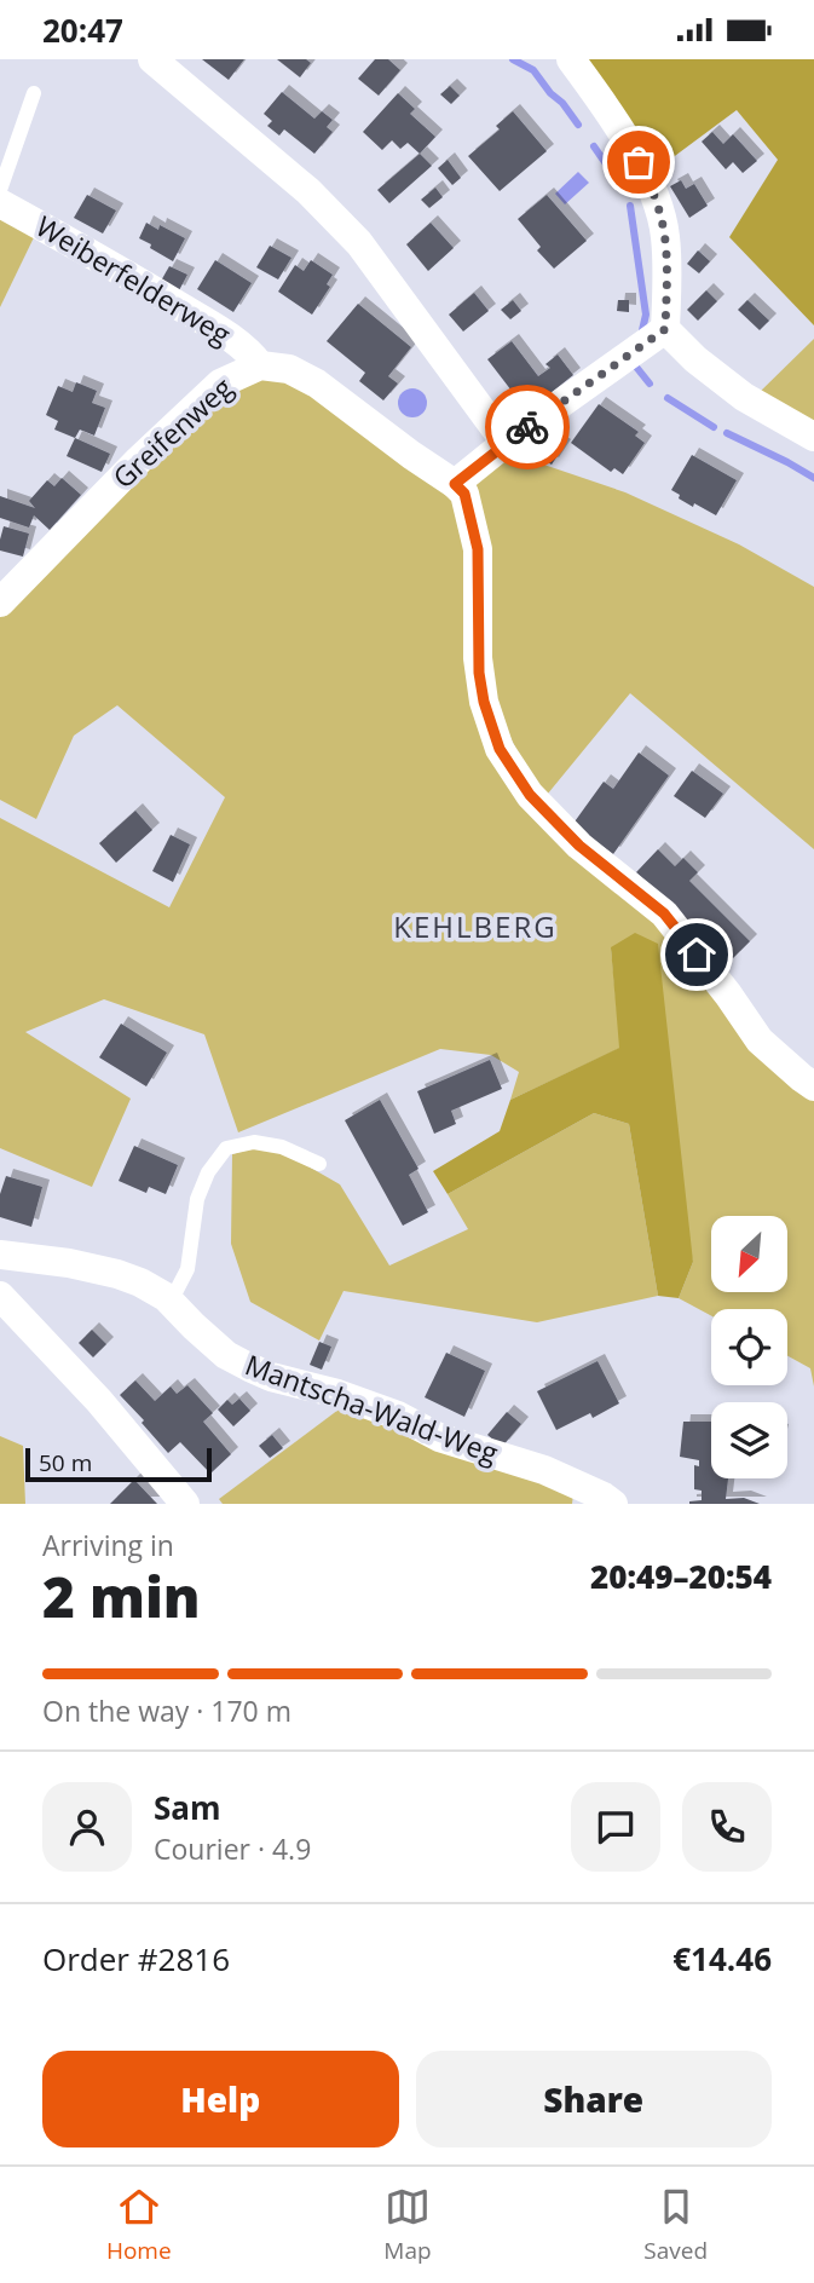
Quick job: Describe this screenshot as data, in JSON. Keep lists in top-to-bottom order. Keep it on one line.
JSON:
{"streets":{"street":["Weiberfelderweg","Greifenweg","Mantscha-Wald-Weg"]},"crossings":[["Weiberfelderweg","Greifenweg"]],"districts":["KEHLBERG"],"scale_bar":"50 m","north":"bottom left","page":{"status":"20:47","scale":"50 m","heading":["2 min","Arriving in","20:49–20:54"],"panel":["Sam","Courier · 4.9","Order #2816","€14.46"],"bar":"On the way · 170 m","buttons":["Help","Share"],"tabs":["Home","Map","Saved"]}}
